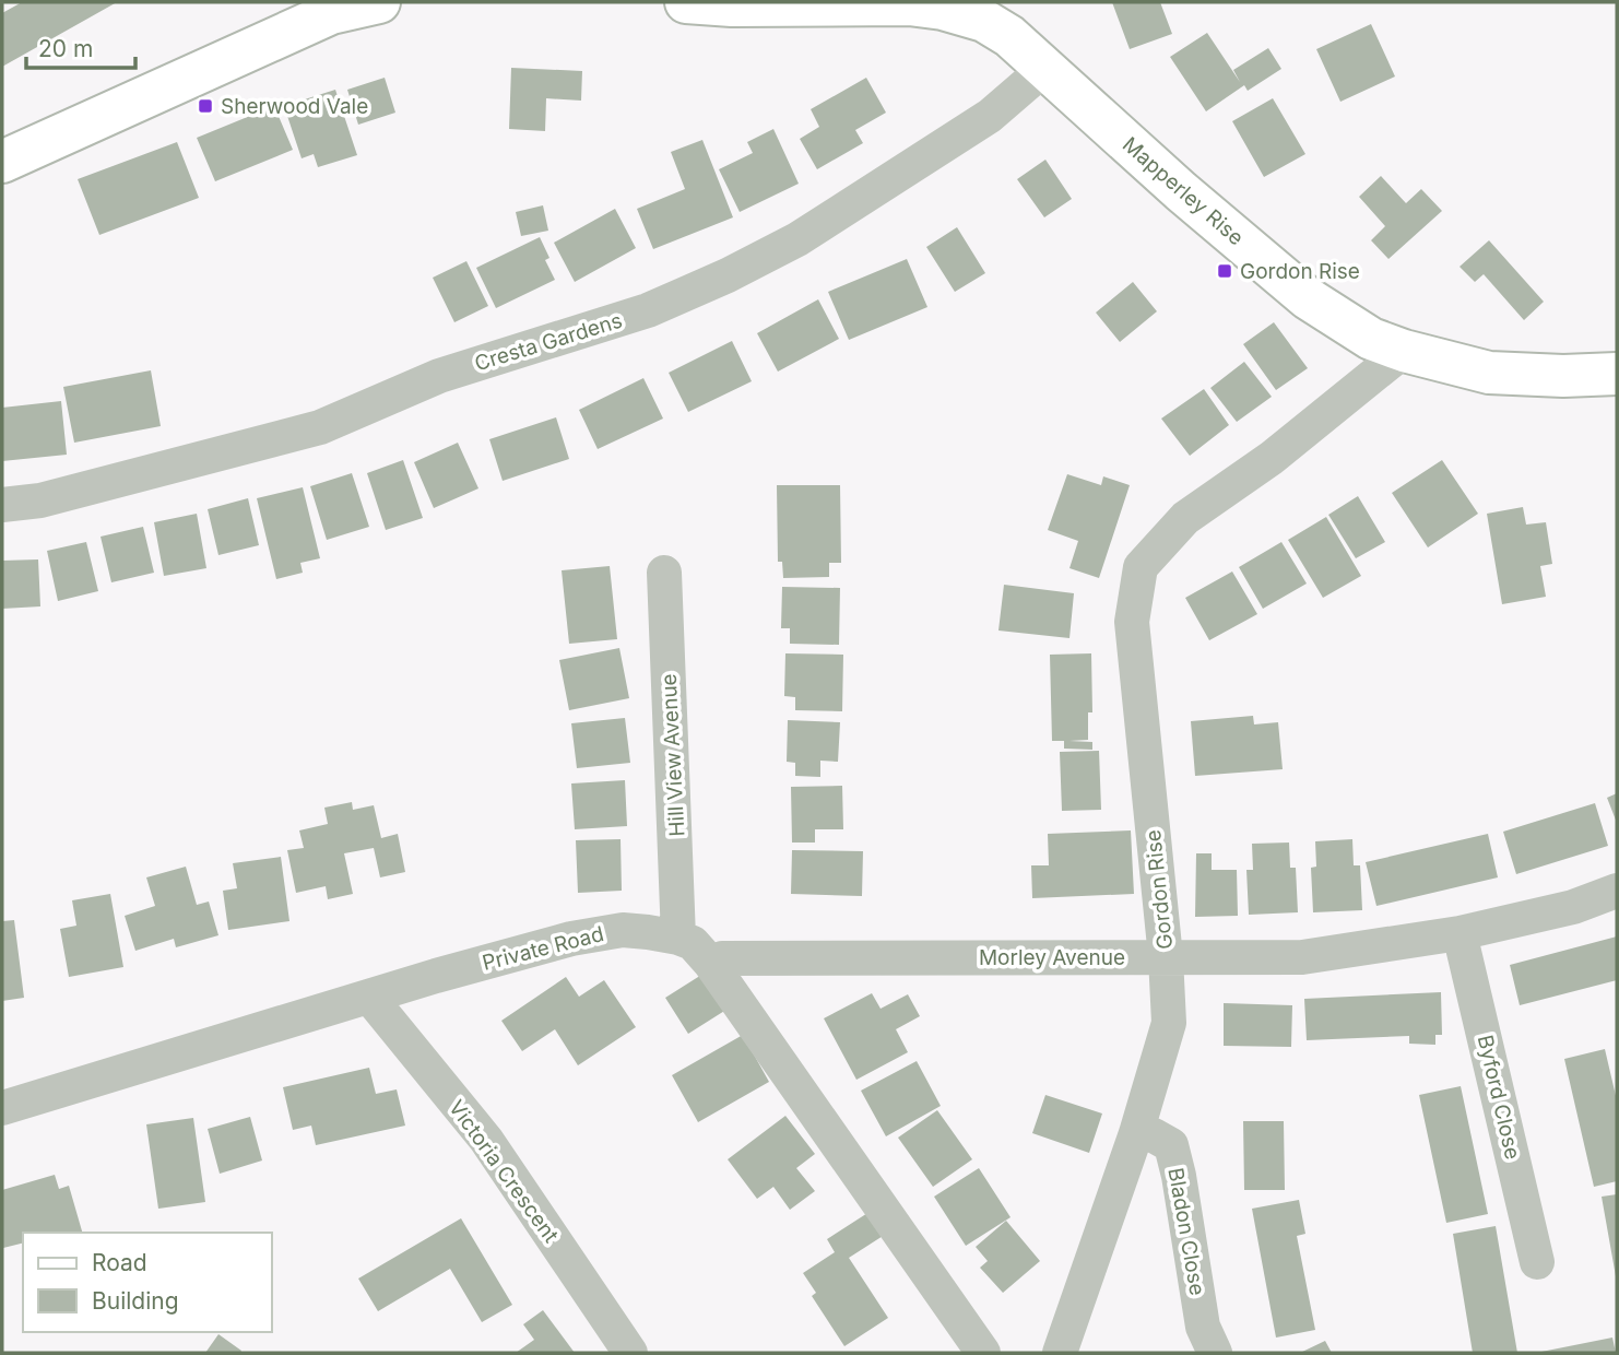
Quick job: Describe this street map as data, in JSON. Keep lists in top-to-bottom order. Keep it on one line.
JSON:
{"streets":{"street":["Mapperley Rise","Cresta Gardens","Hill View Avenue","Gordon Rise","Private Road","Morley Avenue","Byford Close","Victoria Crescent","Bladon Close"]},"crossings":[["Mapperley Rise","Cresta Gardens"],["Mapperley Rise","Gordon Rise"],["Hill View Avenue","Private Road"],["Gordon Rise","Morley Avenue"],["Gordon Rise","Bladon Close"],["Private Road","Morley Avenue"],["Private Road","Victoria Crescent"],["Morley Avenue","Byford Close"]],"places":{"transit":["Sherwood Vale","Gordon Rise"]},"legend":["Road","Building"],"scale_bar":"20 m"}
